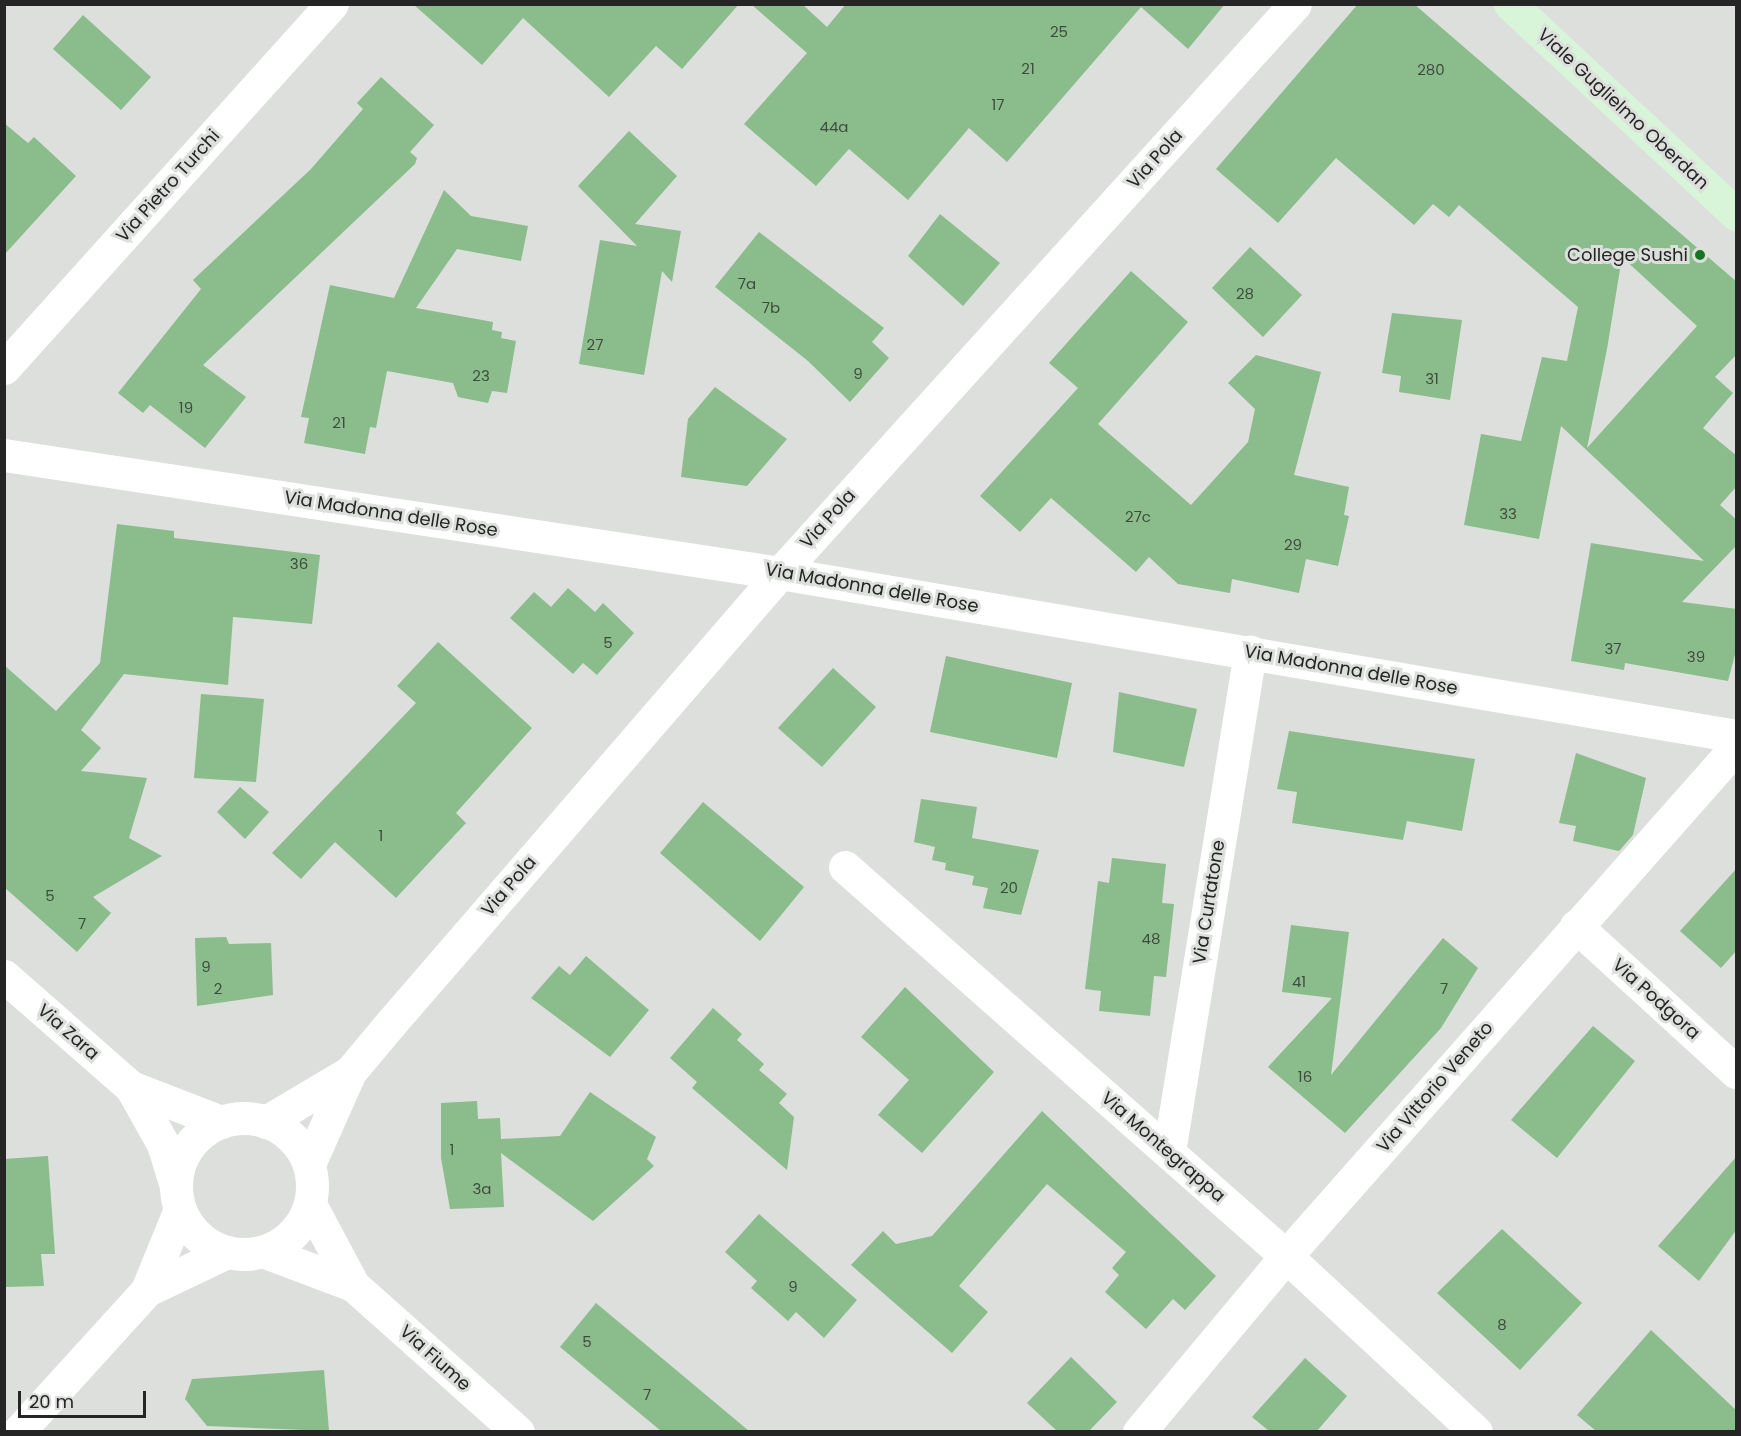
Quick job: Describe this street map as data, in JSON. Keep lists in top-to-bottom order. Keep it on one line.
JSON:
{"streets":{"main road":["Viale Guglielmo Oberdan"],"street":["Via Pola","Via Pietro Turchi","Via Madonna delle Rose","Via Curtatone","Via Podgora","Via Zara","Via Vittorio Veneto","Via Montegrappa","Via Fiume"]},"crossings":[["Via Pola","Via Madonna delle Rose"],["Via Madonna delle Rose","Via Curtatone"],["Via Curtatone","Via Montegrappa"],["Via Podgora","Via Vittorio Veneto"],["Via Vittorio Veneto","Via Montegrappa"]],"places":["College Sushi"],"house_numbers":["25","21","280","17","44a","7a","28","7b","27","9","23","31","19","21","33","27c","29","36","5","37","39","1","20","5","7","48","9","41","2","7","16","1","3a","9","8","5","7"],"scale_bar":"20 m"}
